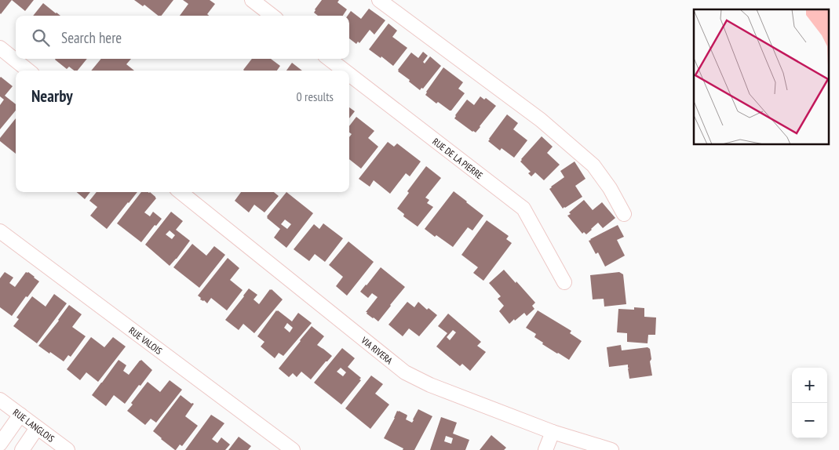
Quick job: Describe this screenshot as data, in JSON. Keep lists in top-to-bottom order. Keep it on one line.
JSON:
{"streets":{"street":["RUE DE LA PIERRE","RUE VALOIS","VIA RIVERA","RUE LANGLOIS"]},"page":{"search":"Search here","heading":["Nearby","0 results"],"map_buttons":["+","−"]}}
